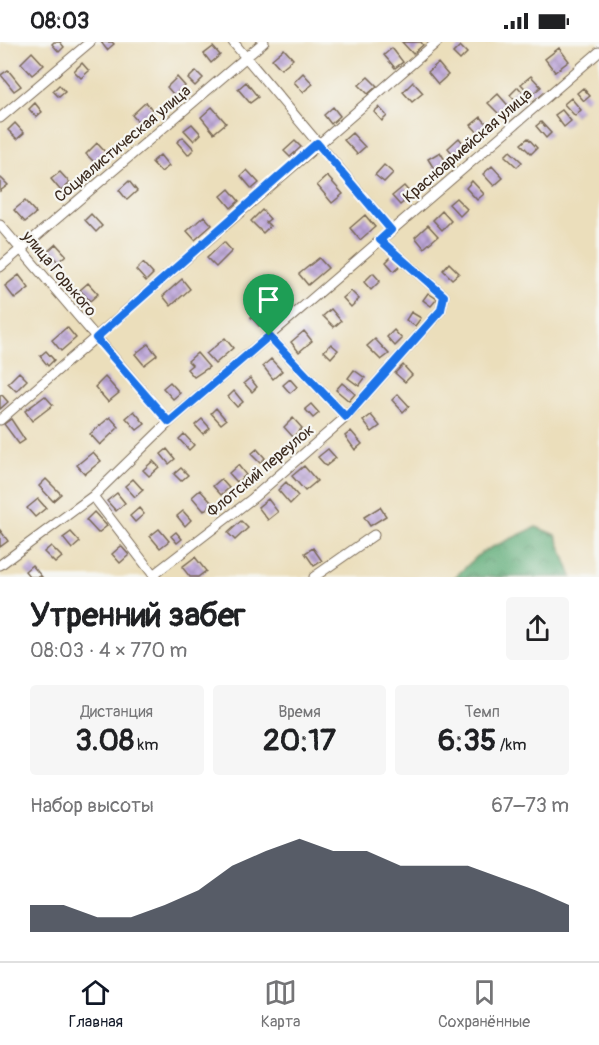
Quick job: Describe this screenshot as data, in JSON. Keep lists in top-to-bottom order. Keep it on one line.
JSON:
{"streets":{"street":["Социалистическая улица","Красноармейская улица","улица Горького","Флотский переулок"]},"crossings":[["Социалистическая улица","улица Горького"],["Красноармейская улица","улица Горького"],["Красноармейская улица","Флотский переулок"]],"page":{"status":"08:03","heading":["Утренний забег","08:03 · 4 × 770 m"],"stats":[["Дистанция","3.08 km"],["Время","20:17"],["Темп","6:35 /km"]],"chart":["Набор высоты","67–73 m"],"tabs":["Главная","Карта","Сохранённые"]}}
